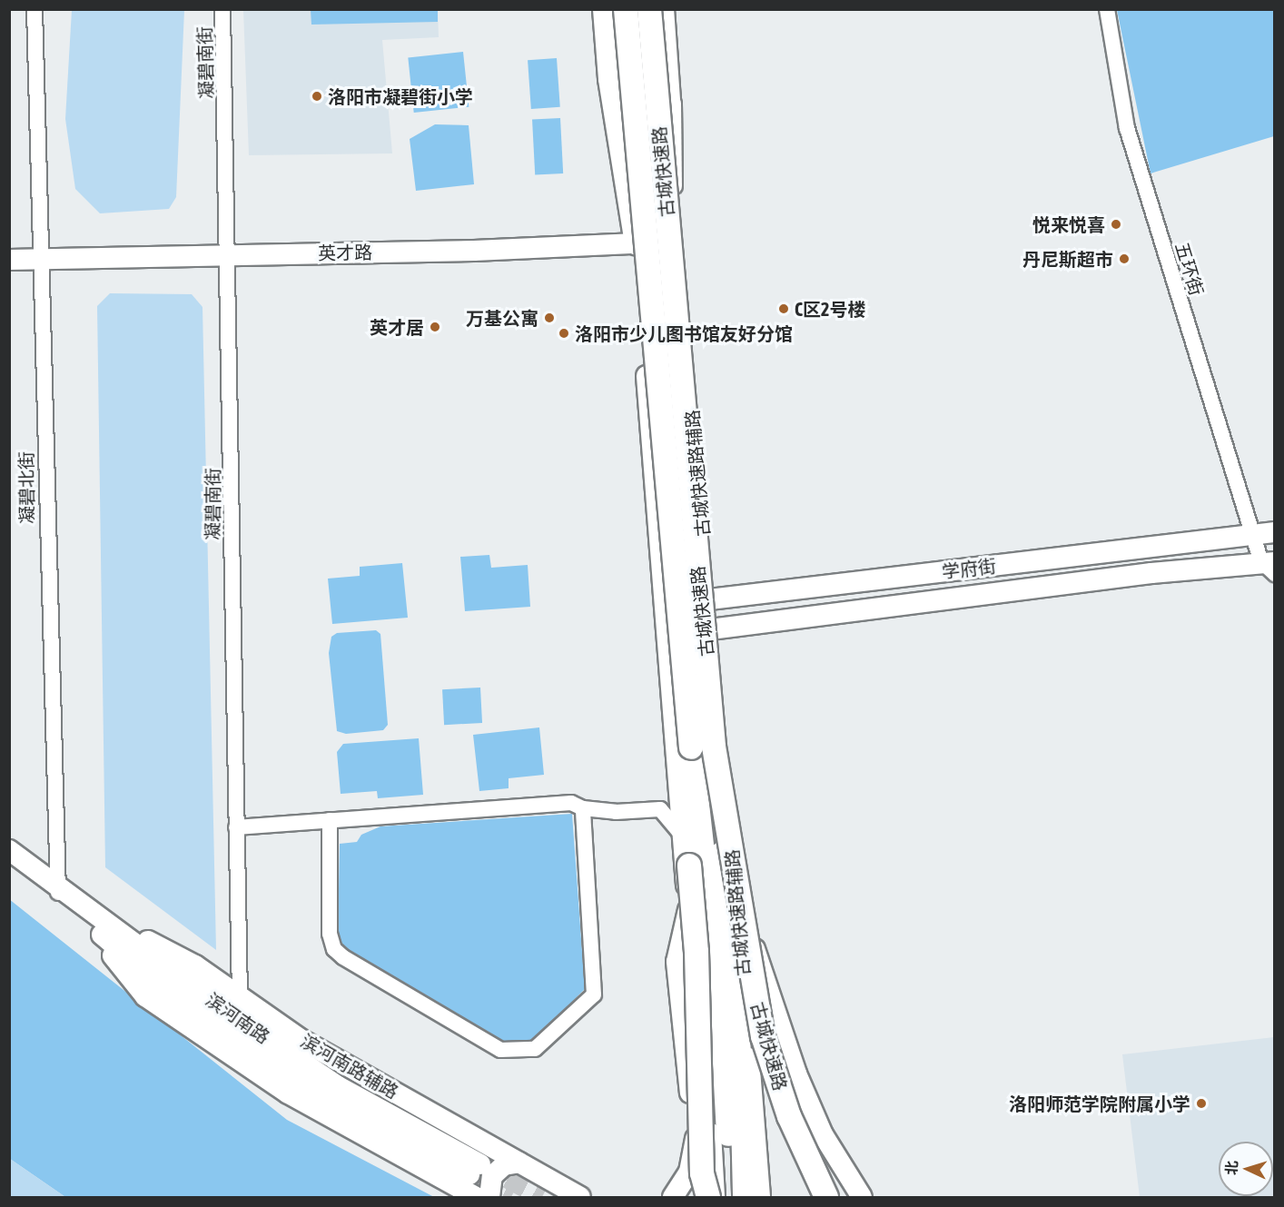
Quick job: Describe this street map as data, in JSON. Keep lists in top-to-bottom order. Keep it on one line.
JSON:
{"streets":{"highway":["古城快速路"],"main road":["英才路","古城快速路辅路","学府街","滨河南路","滨河南路辅路"],"street":["凝碧南街","五环街","凝碧北街"]},"crossings":[["凝碧南街","英才路"],["凝碧南街","滨河南路辅路"],["英才路","古城快速路辅路"],["英才路","凝碧北街"],["五环街","学府街"],["古城快速路辅路","学府街"],["凝碧北街","滨河南路"],["滨河南路","滨河南路辅路"]],"places":["洛阳市凝碧街小学","悦来悦喜","丹尼斯超市","C区2号楼","万基公寓","英才居","洛阳市少儿图书馆友好分馆","洛阳师范学院附属小学"],"north":"left"}
